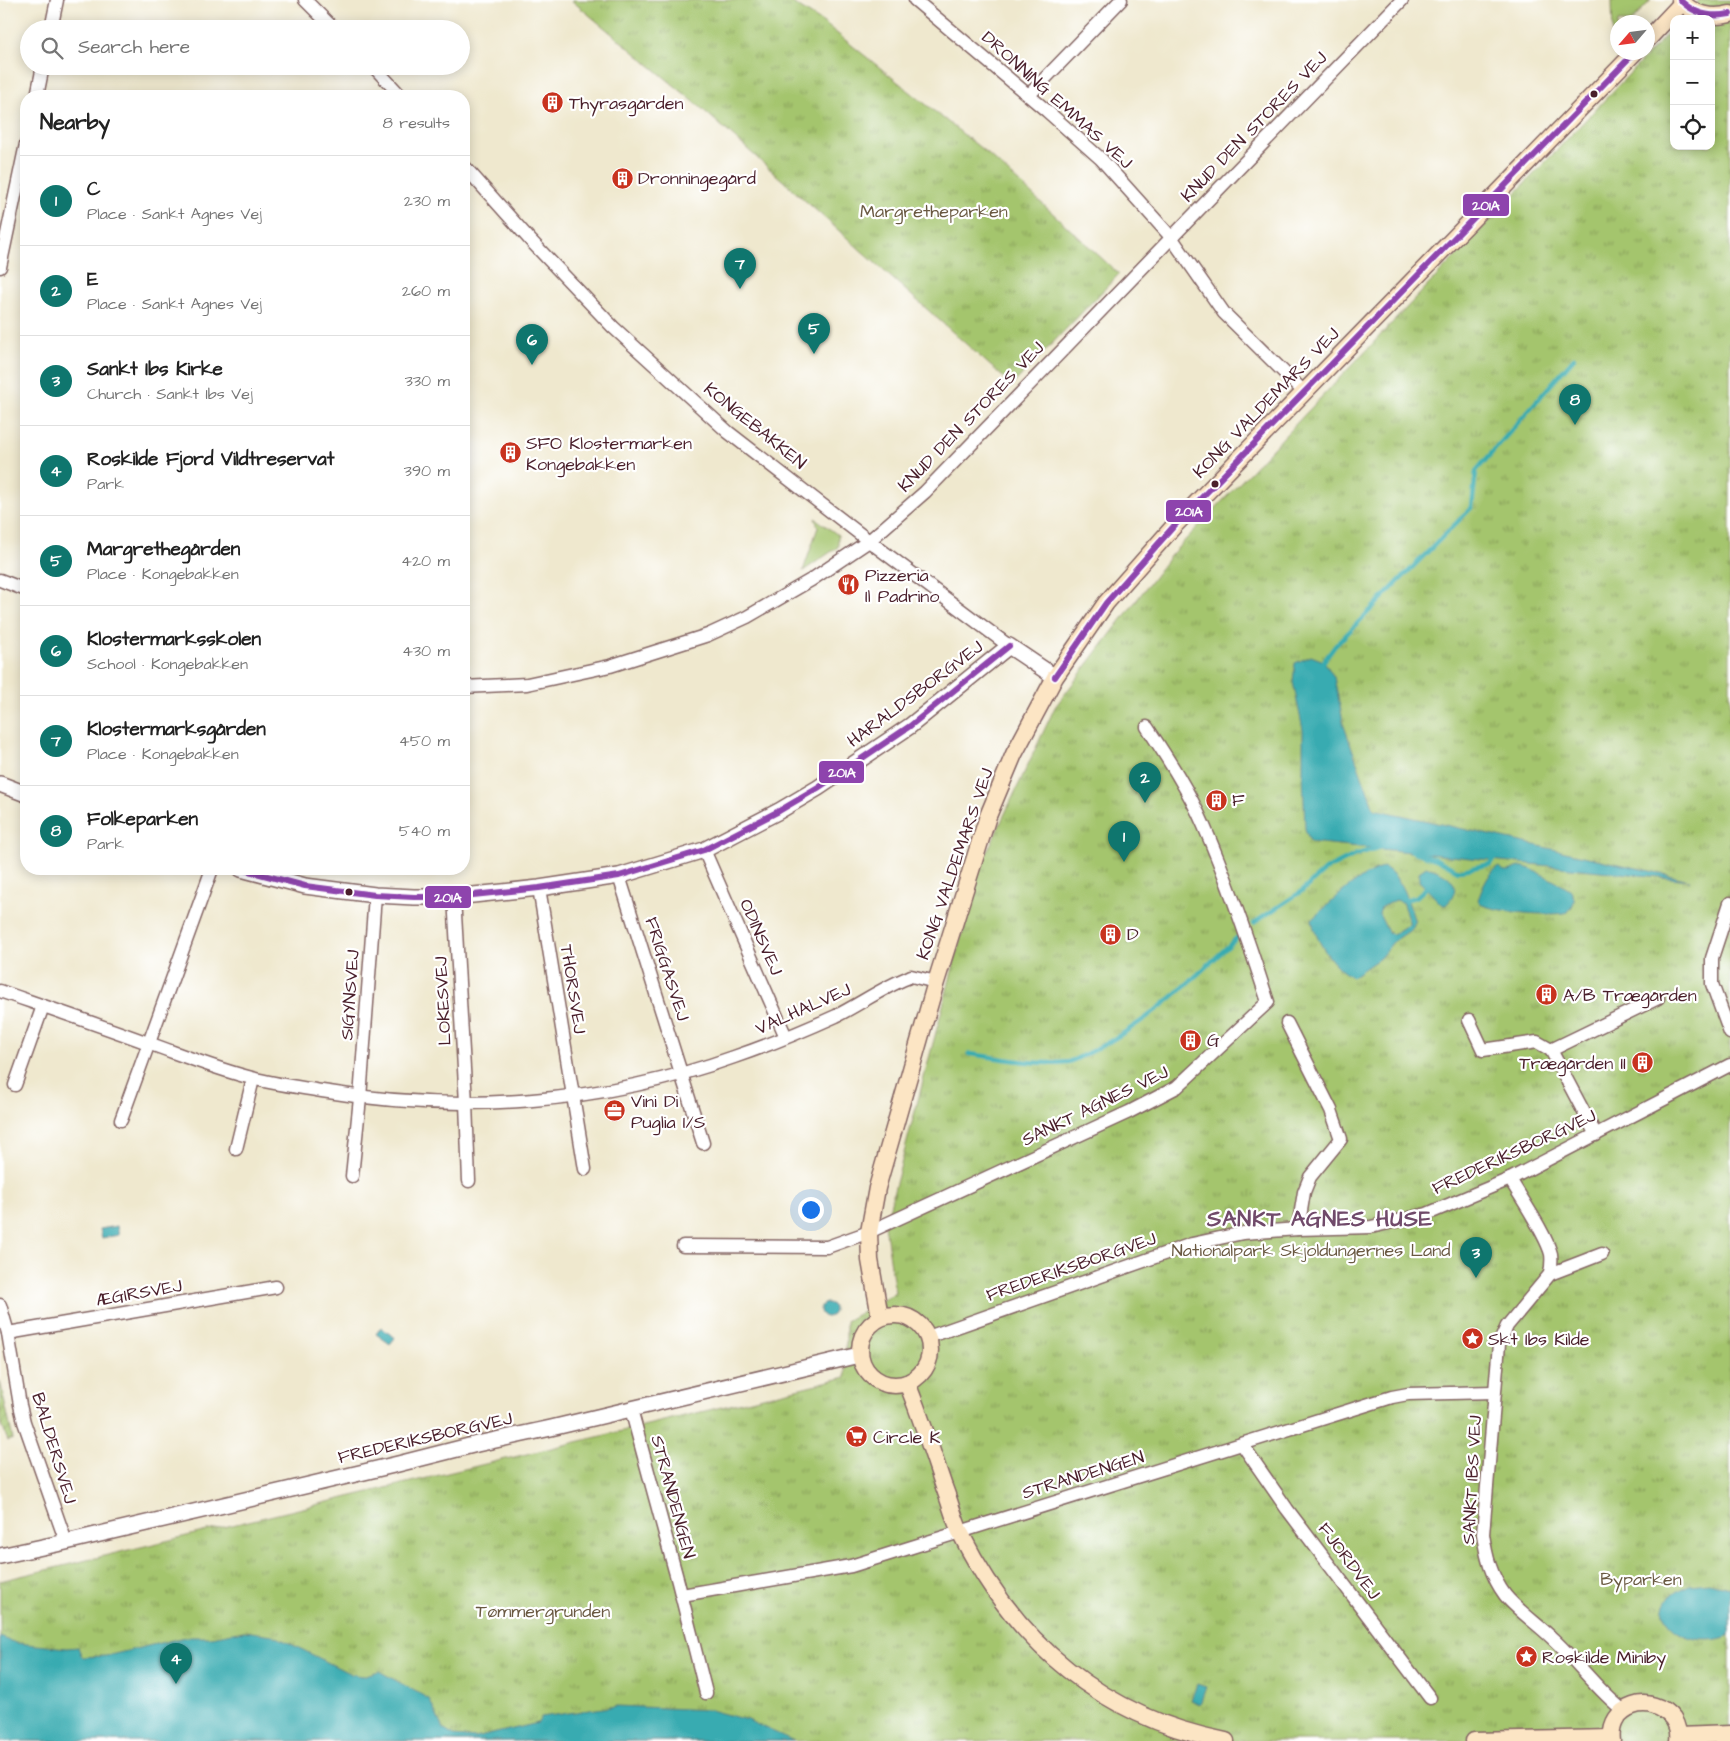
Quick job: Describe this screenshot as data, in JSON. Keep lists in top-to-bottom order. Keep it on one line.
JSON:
{"streets":{"main road":["KONG VALDEMARS VEJ"],"street":["DRONNING EMMAS VEJ","KNUD DEN STORES VEJ","KONGEBAKKEN","HARALDSBORGVEJ","ODINSVEJ","FRIGGASVEJ","THORSVEJ","SIGYNSVEJ","LOKESVEJ","VALHALVEJ","SANKT AGNES VEJ","FREDERIKSBORGVEJ","ÆGIRSVEJ","BALDERSVEJ","STRANDENGEN","SANKT IBS VEJ","FJORDVEJ"]},"crossings":[["DRONNING EMMAS VEJ","KNUD DEN STORES VEJ"],["DRONNING EMMAS VEJ","KONG VALDEMARS VEJ"],["KNUD DEN STORES VEJ","KONGEBAKKEN"],["KONG VALDEMARS VEJ","KONGEBAKKEN"],["KONG VALDEMARS VEJ","VALHALVEJ"],["KONG VALDEMARS VEJ","SANKT AGNES VEJ"],["KONG VALDEMARS VEJ","FREDERIKSBORGVEJ"],["KONGEBAKKEN","HARALDSBORGVEJ"],["HARALDSBORGVEJ","ODINSVEJ"],["HARALDSBORGVEJ","FRIGGASVEJ"],["HARALDSBORGVEJ","THORSVEJ"],["HARALDSBORGVEJ","SIGYNSVEJ"],["HARALDSBORGVEJ","LOKESVEJ"],["ODINSVEJ","VALHALVEJ"],["FRIGGASVEJ","VALHALVEJ"],["THORSVEJ","VALHALVEJ"],["SIGYNSVEJ","VALHALVEJ"],["LOKESVEJ","VALHALVEJ"],["FREDERIKSBORGVEJ","BALDERSVEJ"],["FREDERIKSBORGVEJ","STRANDENGEN"],["ÆGIRSVEJ","BALDERSVEJ"],["STRANDENGEN","SANKT IBS VEJ"],["STRANDENGEN","FJORDVEJ"]],"districts":["SANKT AGNES HUSE"],"parks":["Margretheparken","Nationalpark Skjoldungernes Land","Byparken","Tømmergrunden"],"places":{"building":["Thyrasgården","Dronningegård","SFO Klostermarken Kongebakken","F","D","A/B Trægården","G","Trægården II"],"restaurant":["Pizzeria Il Padrino"],"office":["Vini Di Puglia I/S"],"place":["Skt Ibs Kilde","Roskilde Miniby"],"supermarket":["Circle K"]},"lines":["transit line 201A"],"north":"bottom left","page":{"map_buttons":["+","−"],"search":"Search here","heading":["Nearby","8 results"],"list":[{"mark":"1","name":"C","note":"Place · Sankt Agnes Vej","value":"230 m"},{"mark":"2","name":"E","note":"Place · Sankt Agnes Vej","value":"260 m"},{"mark":"3","name":"Sankt Ibs Kirke","note":"Church · Sankt Ibs Vej","value":"330 m"},{"mark":"4","name":"Roskilde Fjord Vildtreservat","note":"Park","value":"390 m"},{"mark":"5","name":"Margrethegården","note":"Place · Kongebakken","value":"420 m"},{"mark":"6","name":"Klostermarksskolen","note":"School · Kongebakken","value":"430 m"},{"mark":"7","name":"Klostermarksgården","note":"Place · Kongebakken","value":"450 m"},{"mark":"8","name":"Folkeparken","note":"Park","value":"540 m"}],"pins":["7","5","6","8","2","1","3","4"]}}
